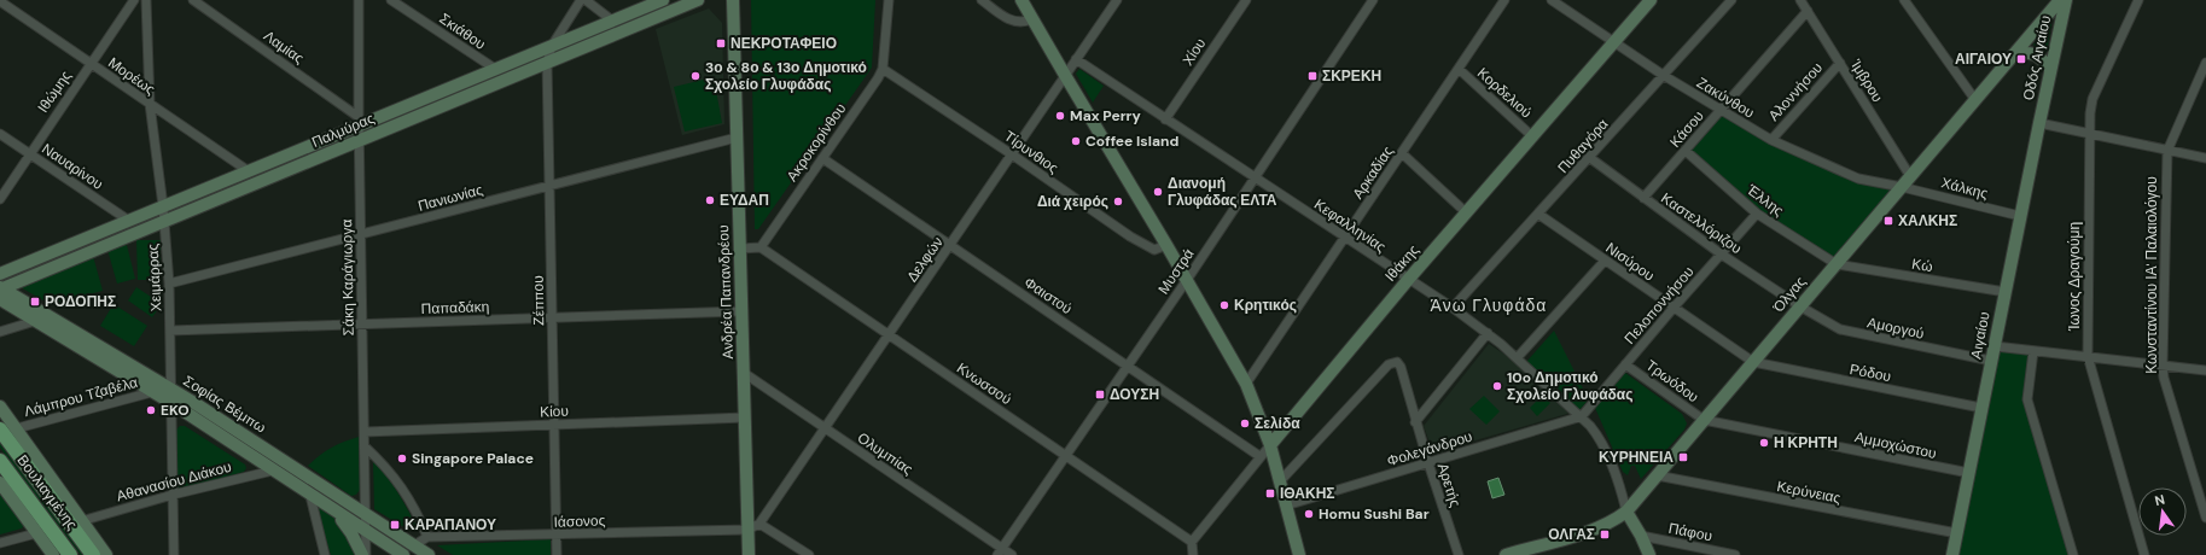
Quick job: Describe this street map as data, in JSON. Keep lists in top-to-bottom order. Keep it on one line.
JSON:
{"streets":{"main road":["Οδóς Αιγαίου","Παλμύρας","Ιθάκης","Ανδρέα Παπανδρέου","Όλγας","Αιγαίου","Σοφίας Βέμπω","Βουλιαγμένης"],"street":["Σκιάθου","Λαμίας","Χίου","Μορέως","Ίμβρου","Ιθώμης","Αλοννήσου","Κορδελιού","Ζακύνθου","Κάσου","Ακροκορίνθου","Πυθαγόρα","Τίρυνθιος","Ναυαρίνου","Αρκαδίας","Χάλκης","Πανιωνίας","Έλλης","Καστελλόριζου","Κεφαλληνίας","Δελφών","Νισύρου","Κώ","Μυστρά","Κωνσταντίνου ΙΑ' Παλαιολόγου","Ίωνος Δραγούμη","Χειμάρρας","Σάκη Καράγιωργα","Φαιστού","Ζέππου","Πελοποννήσου","Παπαδάκη","Αμοργού","Ρόδου","Τρωόδου","Κνωσσού","Λάμπρου Τζαβέλα","Κίου","Αμμοχώστου","Φολεγάνδρου","Ολυμπίας","Αθανασίου Διάκου","Αρετής","Κερύνειας","Ιάσονος","Πάφου"]},"crossings":[["Σκιάθου","Παλμύρας"],["Λαμίας","Παλμύρας"],["Λαμίας","Σάκη Καράγιωργα"],["Χίου","Κεφαλληνίας"],["Οδóς Αιγαίου","Αιγαίου"],["Μορέως","Ιθώμης"],["Μορέως","Παλμύρας"],["Μορέως","Χειμάρρας"],["Ίμβρου","Αλοννήσου"],["Ίμβρου","Κάσου"],["Ίμβρου","Όλγας"],["Ιθώμης","Ναυαρίνου"],["Αλοννήσου","Ζακύνθου"],["Κορδελιού","Αρκαδίας"],["Κορδελιού","Ιθάκης"],["Ζακύνθου","Κάσου"],["Ζακύνθου","Πυθαγόρα"],["Ζακύνθου","Χάλκης"],["Ζακύνθου","Ιθάκης"],["Ζακύνθου","Όλγας"],["Κάσου","Έλλης"],["Κάσου","Καστελλόριζου"],["Παλμύρας","Ναυαρίνου"],["Παλμύρας","Χειμάρρας"],["Παλμύρας","Σάκη Καράγιωργα"],["Παλμύρας","Ζέππου"],["Παλμύρας","Σοφίας Βέμπω"],["Ακροκορίνθου","Τίρυνθιος"],["Ακροκορίνθου","Φαιστού"],["Ακροκορίνθου","Κνωσσού"],["Πυθαγόρα","Καστελλόριζου"],["Πυθαγόρα","Κεφαλληνίας"],["Πυθαγόρα","Νισύρου"],["Τίρυνθιος","Δελφών"],["Αρκαδίας","Κεφαλληνίας"],["Χάλκης","Όλγας"],["Χάλκης","Αιγαίου"],["Πανιωνίας","Χειμάρρας"],["Πανιωνίας","Σάκη Καράγιωργα"],["Πανιωνίας","Ανδρέα Παπανδρέου"],["Πανιωνίας","Ζέππου"],["Έλλης","Κώ"],["Έλλης","Όλγας"],["Έλλης","Πελοποννήσου"],["Καστελλόριζου","Όλγας"],["Καστελλόριζου","Πελοποννήσου"],["Καστελλόριζου","Αμοργού"],["Κεφαλληνίας","Δελφών"],["Κεφαλληνίας","Ιθάκης"],["Κεφαλληνίας","Μυστρά"],["Κεφαλληνίας","Όλγας"],["Κεφαλληνίας","Πελοποννήσου"],["Κεφαλληνίας","Φολεγάνδρου"],["Δελφών","Ανδρέα Παπανδρέου"],["Δελφών","Φαιστού"],["Δελφών","Κνωσσού"],["Δελφών","Ολυμπίας"],["Δελφών","Ιάσονος"],["Νισύρου","Όλγας"],["Νισύρου","Πελοποννήσου"],["Νισύρου","Ρόδου"],["Ιθάκης","Φαιστού"],["Ιθάκης","Κνωσσού"],["Κώ","Όλγας"],["Κώ","Αιγαίου"],["Μυστρά","Φαιστού"],["Μυστρά","Κνωσσού"],["Μυστρά","Ολυμπίας"],["Χειμάρρας","Παπαδάκη"],["Χειμάρρας","Σοφίας Βέμπω"],["Χειμάρρας","Αθανασίου Διάκου"],["Σάκη Καράγιωργα","Παπαδάκη"],["Σάκη Καράγιωργα","Σοφίας Βέμπω"],["Σάκη Καράγιωργα","Κίου"],["Ανδρέα Παπανδρέου","Παπαδάκη"],["Ανδρέα Παπανδρέου","Κίου"],["Ανδρέα Παπανδρέου","Ολυμπίας"],["Ανδρέα Παπανδρέου","Ιάσονος"],["Όλγας","Αμοργού"],["Όλγας","Ρόδου"],["Όλγας","Τρωόδου"],["Όλγας","Αμμοχώστου"],["Όλγας","Κερύνειας"],["Ζέππου","Παπαδάκη"],["Ζέππου","Κίου"],["Ζέππου","Ιάσονος"],["Πελοποννήσου","Τρωόδου"],["Πελοποννήσου","Φολεγάνδρου"],["Αμοργού","Αιγαίου"],["Αιγαίου","Ρόδου"],["Αιγαίου","Αμμοχώστου"],["Αιγαίου","Κερύνειας"],["Τρωόδου","Αμμοχώστου"],["Λάμπρου Τζαβέλα","Σοφίας Βέμπω"],["Σοφίας Βέμπω","Αθανασίου Διάκου"],["Φολεγάνδρου","Αρετής"]],"districts":["Άνω Γλυφάδα"],"places":{"transit":["ΝΕΚΡΟΤΑΦΕΙΟ","ΑΙΓΑΙΟΥ","ΣΚΡΕΚΗ","ΧΑΛΚΗΣ","ΡΟΔΟΠΗΣ","ΔΟΥΣΗ","ΚΥΡΗΝΕΙΑ","ΙΘΑΚΗΣ","ΚΑΡΑΠΑΝΟΥ","ΟΛΓΑΣ"],"other":["3ο & 8ο & 13ο Δημοτικό Σχολείο Γλυφάδας","Max Perry","Coffee Island","Διανομή Γλυφάδας ΕΛΤΑ","ΕΥΔΑΠ","Διά χειρός","Κρητικός","10o Δημοτικό Σχολείο Γλυφάδας","EKO","Σελίδα","Η ΚΡΗΤΗ","Singapore Palace","Homu Sushi Bar"]},"north":"top"}
